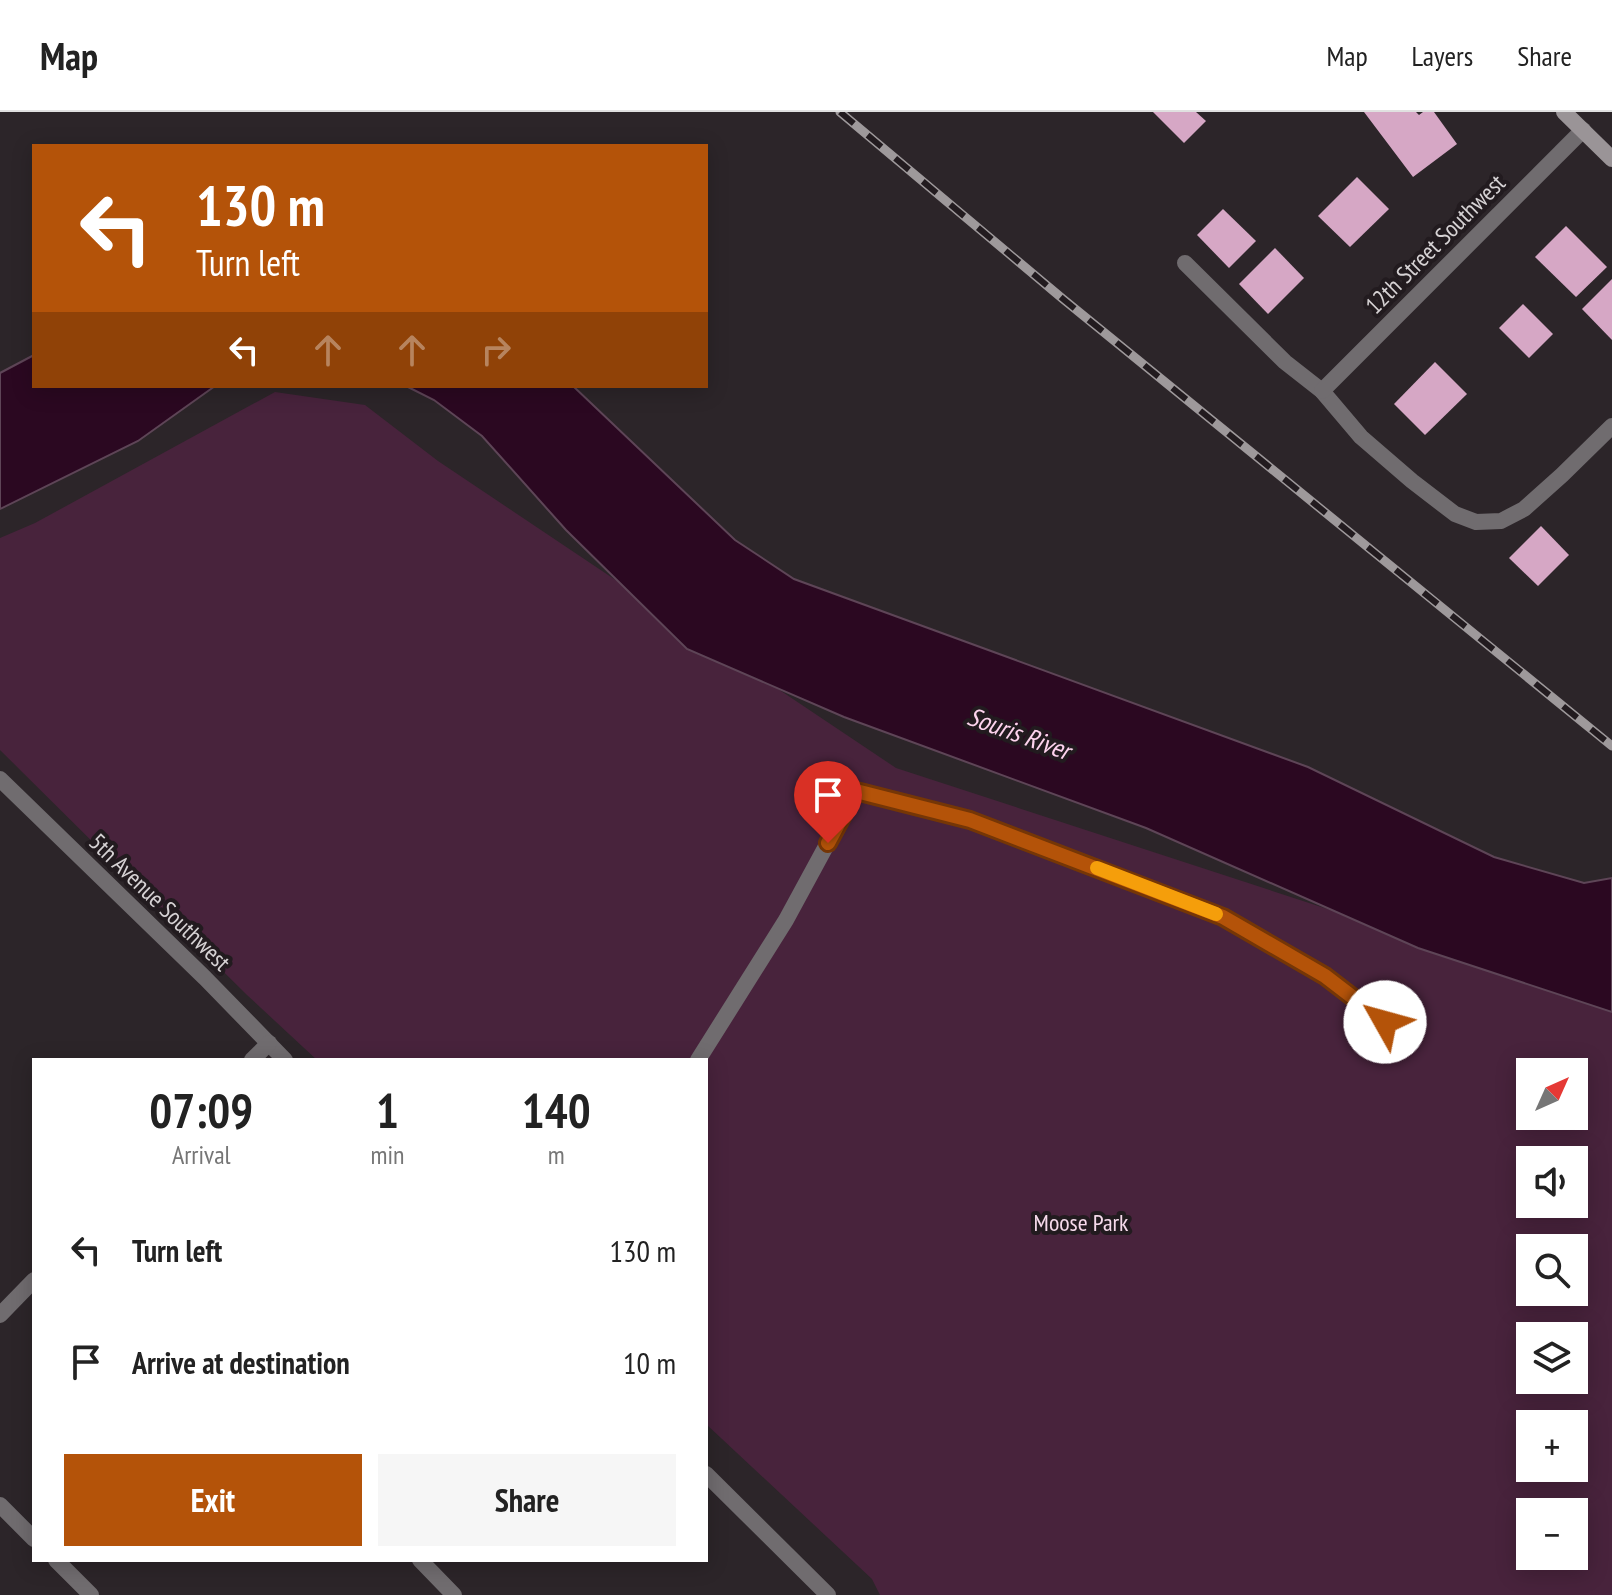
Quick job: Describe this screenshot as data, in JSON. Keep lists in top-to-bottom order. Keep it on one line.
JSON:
{"streets":{"street":["12th Street Southwest","5th Avenue Southwest"]},"water":["Souris River"],"parks":["Moose Park"],"north":"top right","page":{"header":"Map","nav":["Map","Layers","Share"],"turn":["130 m","Turn left"],"map_buttons":["+","−"],"eta":["07:09","Arrival","1","min","140","m"],"list":[{"name":"Turn left","value":"130 m"},{"name":"Arrive at destination","value":"10 m"}],"buttons":["Exit","Share"]}}
